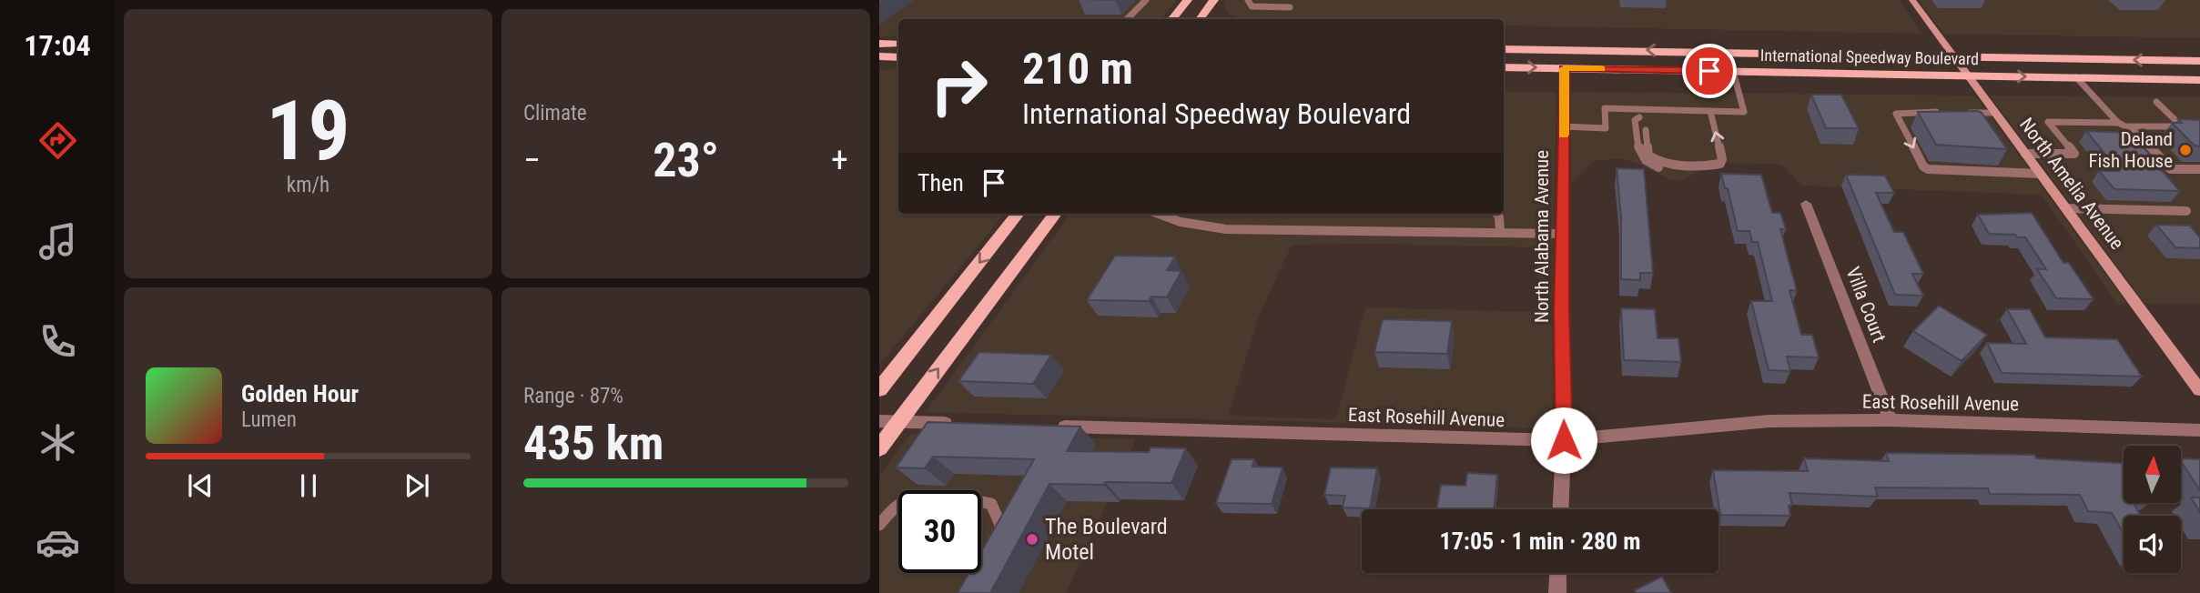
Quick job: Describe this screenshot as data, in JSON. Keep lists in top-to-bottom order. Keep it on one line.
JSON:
{"streets":{"main road":["International Speedway Boulevard","North Amelia Avenue"],"street":["North Alabama Avenue","Villa Court","East Rosehill Avenue"]},"crossings":[["International Speedway Boulevard","North Amelia Avenue"],["International Speedway Boulevard","North Alabama Avenue"],["North Alabama Avenue","East Rosehill Avenue"],["Villa Court","East Rosehill Avenue"]],"places":["Deland Fish House","The Boulevard Motel"],"north":"top","page":{"tabs":"17:04","tile":[["19","km/h"],"Climate",["Range · 87%","435 km"]],"turn":["210 m","International Speedway Boulevard"],"heat":["−","23°","+"],"then":"Then","song":["Golden Hour","Lumen"],"limit":"30","trip":"17:05 · 1 min · 280 m"}}
